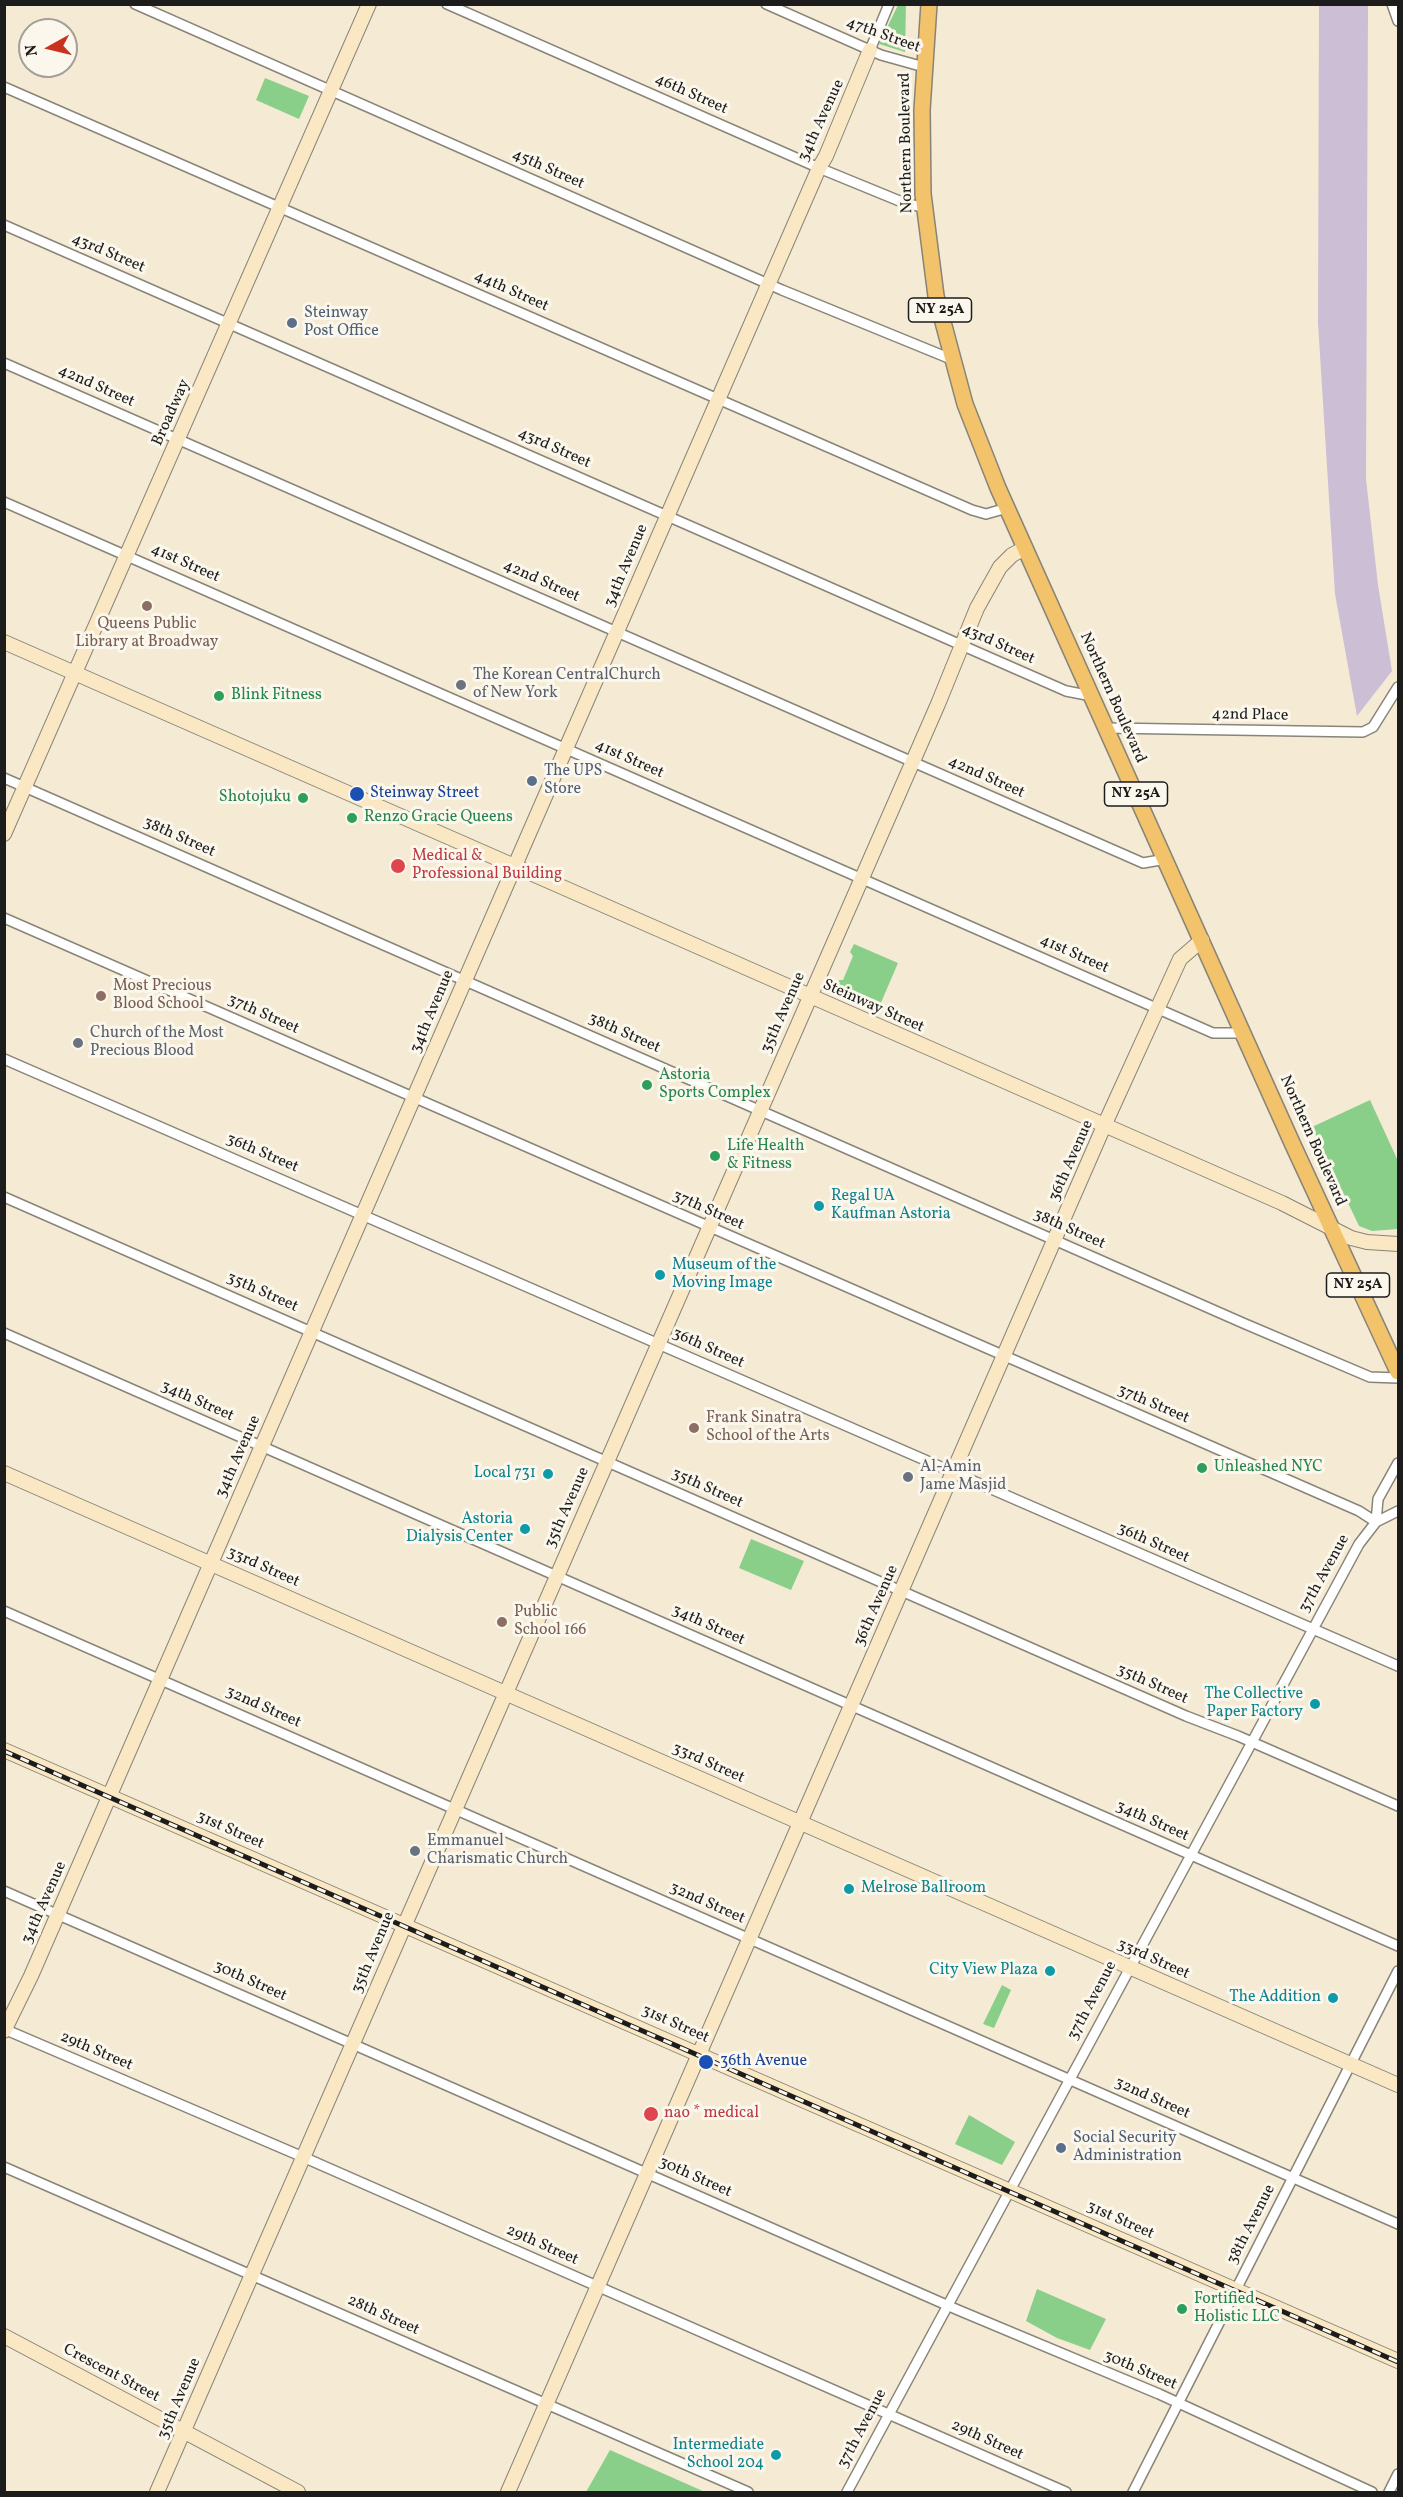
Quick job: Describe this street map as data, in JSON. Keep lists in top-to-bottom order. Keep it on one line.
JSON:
{"streets":{"main road":["Northern Boulevard","NY 25A"],"street":["47th Street","46th Street","34th Avenue","45th Street","43rd Street","44th Street","42nd Street","Broadway","41st Street","42nd Place","38th Street","Steinway Street","35th Avenue","37th Street","36th Street","36th Avenue","35th Street","34th Street","33rd Street","37th Avenue","32nd Street","31st Street","30th Street","29th Street","38th Avenue","28th Street","Crescent Street"]},"crossings":[["47th Street","34th Avenue"],["47th Street","Northern Boulevard"],["46th Street","34th Avenue"],["46th Street","Northern Boulevard"],["34th Avenue","45th Street"],["34th Avenue","43rd Street"],["34th Avenue","44th Street"],["34th Avenue","42nd Street"],["34th Avenue","41st Street"],["34th Avenue","38th Street"],["34th Avenue","Steinway Street"],["34th Avenue","37th Street"],["34th Avenue","36th Street"],["34th Avenue","35th Street"],["34th Avenue","34th Street"],["34th Avenue","33rd Street"],["34th Avenue","32nd Street"],["34th Avenue","31st Street"],["34th Avenue","30th Street"],["34th Avenue","29th Street"],["Northern Boulevard","45th Street"],["Northern Boulevard","43rd Street"],["Northern Boulevard","44th Street"],["Northern Boulevard","42nd Street"],["Northern Boulevard","41st Street"],["Northern Boulevard","42nd Place"],["Northern Boulevard","Steinway Street"],["Northern Boulevard","35th Avenue"],["Northern Boulevard","36th Avenue"],["45th Street","Broadway"],["43rd Street","Broadway"],["43rd Street","35th Avenue"],["44th Street","Broadway"],["42nd Street","Broadway"],["42nd Street","35th Avenue"],["Broadway","41st Street"],["Broadway","38th Street"],["Broadway","Steinway Street"],["41st Street","35th Avenue"],["41st Street","36th Avenue"],["38th Street","35th Avenue"],["38th Street","36th Avenue"],["Steinway Street","35th Avenue"],["Steinway Street","36th Avenue"],["35th Avenue","37th Street"],["35th Avenue","36th Street"],["35th Avenue","35th Street"],["35th Avenue","34th Street"],["35th Avenue","33rd Street"],["35th Avenue","32nd Street"],["35th Avenue","31st Street"],["35th Avenue","30th Street"],["35th Avenue","29th Street"],["35th Avenue","28th Street"],["35th Avenue","Crescent Street"],["37th Street","36th Avenue"],["37th Street","37th Avenue"],["36th Street","36th Avenue"],["36th Street","37th Avenue"],["36th Avenue","35th Street"],["36th Avenue","34th Street"],["36th Avenue","33rd Street"],["36th Avenue","32nd Street"],["36th Avenue","31st Street"],["36th Avenue","30th Street"],["36th Avenue","29th Street"],["36th Avenue","28th Street"],["35th Street","37th Avenue"],["34th Street","37th Avenue"],["33rd Street","37th Avenue"],["33rd Street","38th Avenue"],["37th Avenue","32nd Street"],["37th Avenue","31st Street"],["37th Avenue","30th Street"],["37th Avenue","29th Street"],["32nd Street","38th Avenue"],["31st Street","38th Avenue"],["30th Street","38th Avenue"]],"places":["Steinway Post Office","Queens Public Library at Broadway","The Korean CentralChurch of New York","Blink Fitness","The UPS Store","Steinway Street","Shotojuku","Renzo Gracie Queens","Medical & Professional Building","Most Precious Blood School","Church of the Most Precious Blood","Astoria Sports Complex","Life Health & Fitness","Regal UA Kaufman Astoria","Museum of the Moving Image","Frank Sinatra School of the Arts","Unleashed NYC","Local 731","Al-Amin Jame Masjid","Astoria Dialysis Center","Public School 166","The Collective Paper Factory","Emmanuel Charismatic Church","Melrose Ballroom","City View Plaza","The Addition","36th Avenue","nao * medical","Social Security Administration","Fortified Holistic LLC","Intermediate School 204"],"north":"left"}
